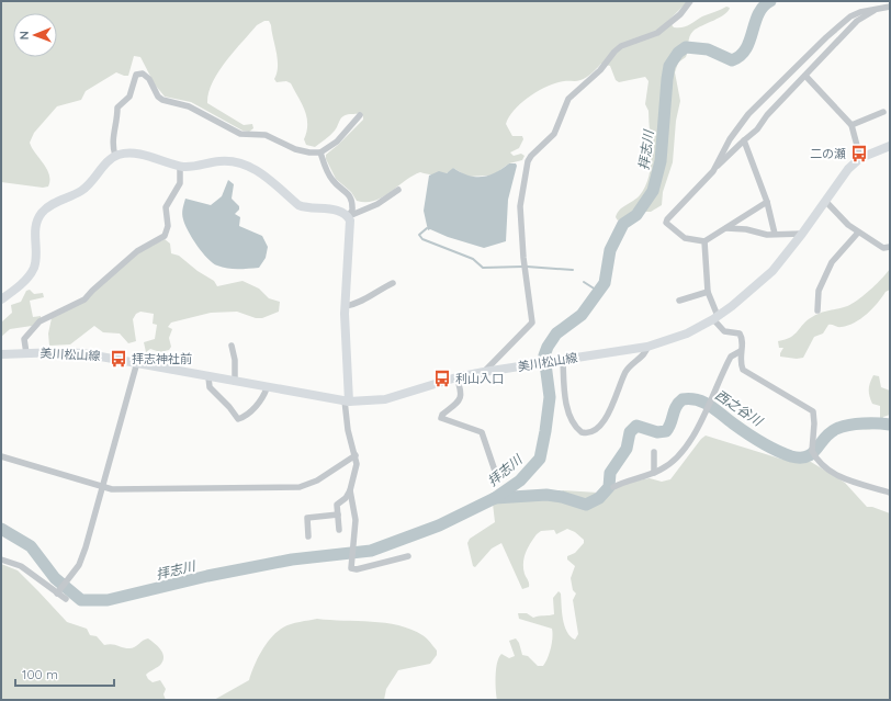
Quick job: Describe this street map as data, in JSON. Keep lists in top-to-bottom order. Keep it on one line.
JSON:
{"streets":{"main road":["美川松山線"]},"water":["拝志川","西之谷川"],"places":{"bus stop":["二の瀬","拝志神社前","利山入口"]},"scale_bar":"100 m","north":"left"}
